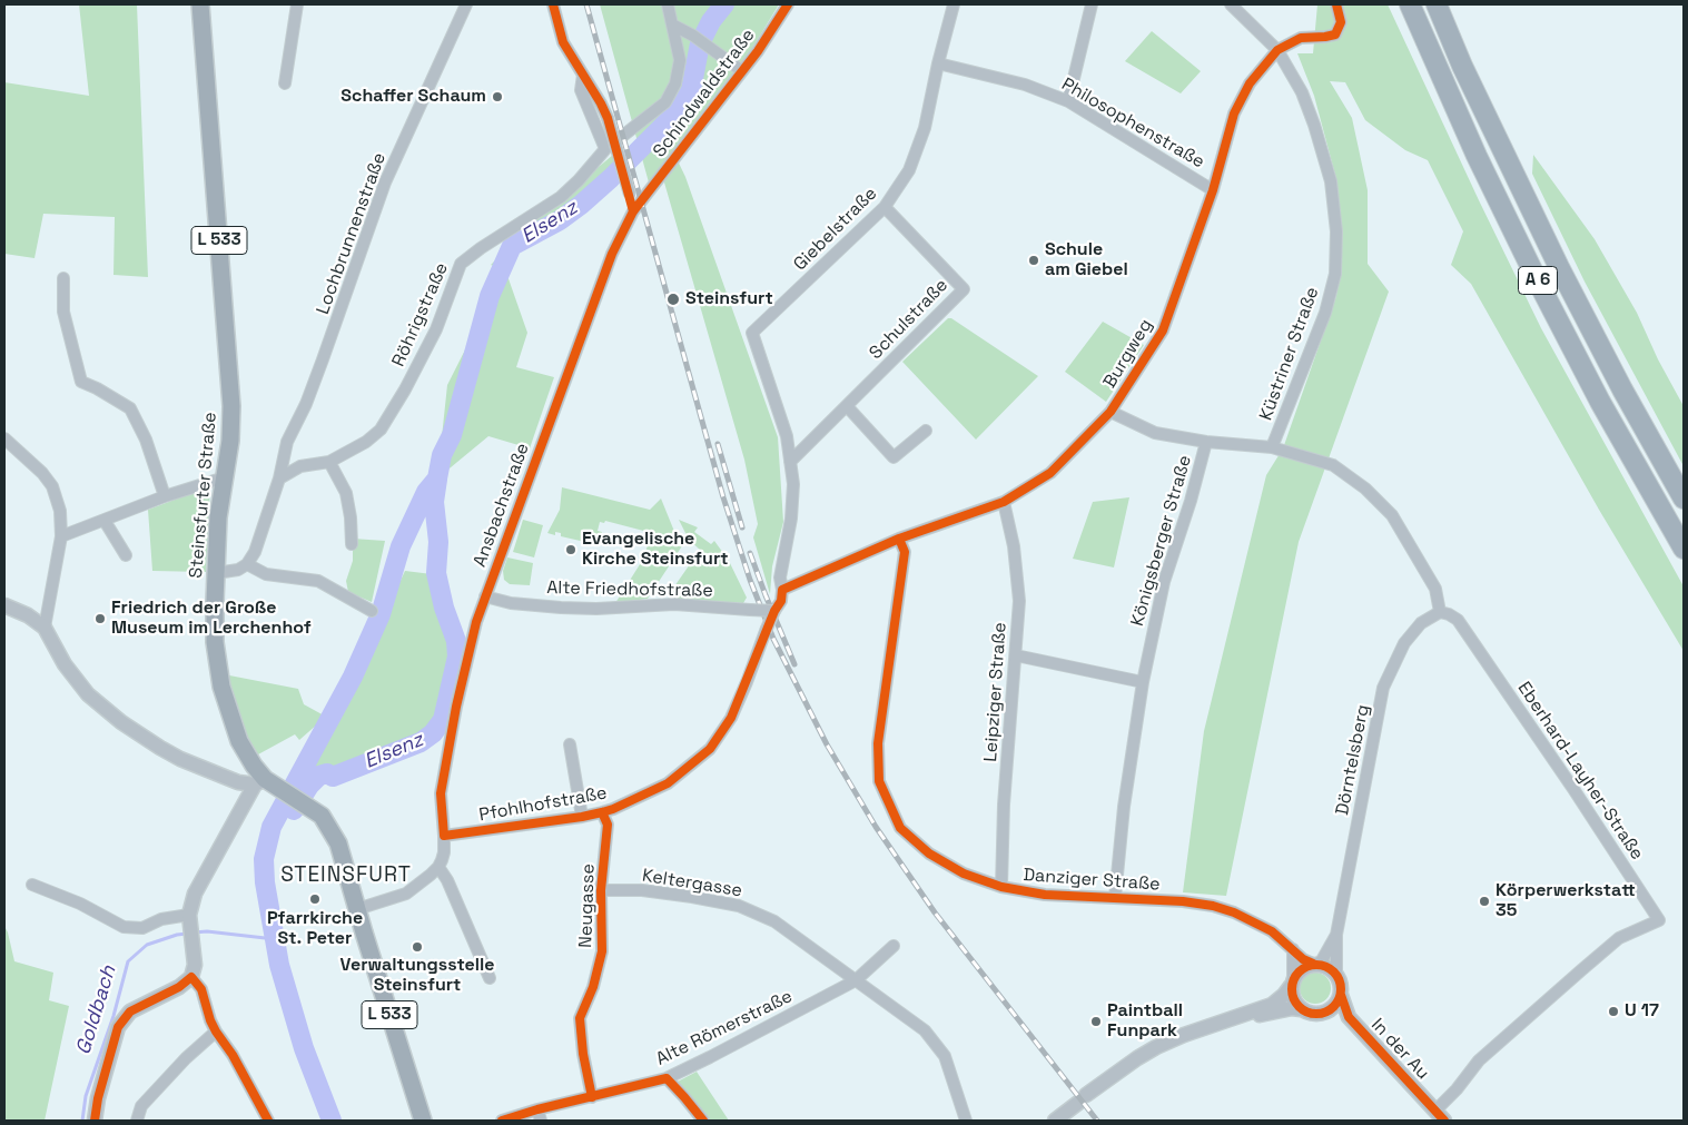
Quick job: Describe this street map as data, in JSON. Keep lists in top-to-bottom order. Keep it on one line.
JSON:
{"streets":{"highway":["A 6"],"main road":["L 533","Steinsfurter Straße"],"street":["Schindwaldstraße","Philosophenstraße","Giebelstraße","Lochbrunnenstraße","Röhrigstraße","Schulstraße","Burgweg","Küstriner Straße","Ansbachstraße","Königsberger Straße","Alte Friedhofstraße","Leipziger Straße","Dörntelsberg","Eberhard-Layher-Straße","Pfohlhofstraße","Danziger Straße","Keltergasse","Neugasse","Alte Römerstraße","In der Au"]},"crossings":[["Schindwaldstraße","Ansbachstraße"],["Philosophenstraße","Giebelstraße"],["Philosophenstraße","Burgweg"],["Giebelstraße","Schulstraße"],["Lochbrunnenstraße","Röhrigstraße"],["L 533","Steinsfurter Straße"],["Burgweg","Küstriner Straße"],["Burgweg","Leipziger Straße"],["Burgweg","Danziger Straße"],["Ansbachstraße","Alte Friedhofstraße"],["Ansbachstraße","Pfohlhofstraße"],["Königsberger Straße","Danziger Straße"],["Alte Friedhofstraße","Pfohlhofstraße"],["Leipziger Straße","Danziger Straße"],["Dörntelsberg","Eberhard-Layher-Straße"],["Dörntelsberg","Danziger Straße"],["Dörntelsberg","In der Au"],["Eberhard-Layher-Straße","In der Au"],["Pfohlhofstraße","Neugasse"],["Danziger Straße","In der Au"],["Keltergasse","Neugasse"],["Keltergasse","Alte Römerstraße"],["Neugasse","Alte Römerstraße"]],"districts":["STEINSFURT"],"water":["Elsenz","Goldbach"],"places":["Schaffer Schaum","Schule am Giebel","Steinsfurt","Evangelische Kirche Steinsfurt","Friedrich der Große Museum im Lerchenhof","Pfarrkirche St. Peter","Körperwerkstatt 35","Verwaltungsstelle Steinsfurt","U 17","Paintball Funpark"]}
